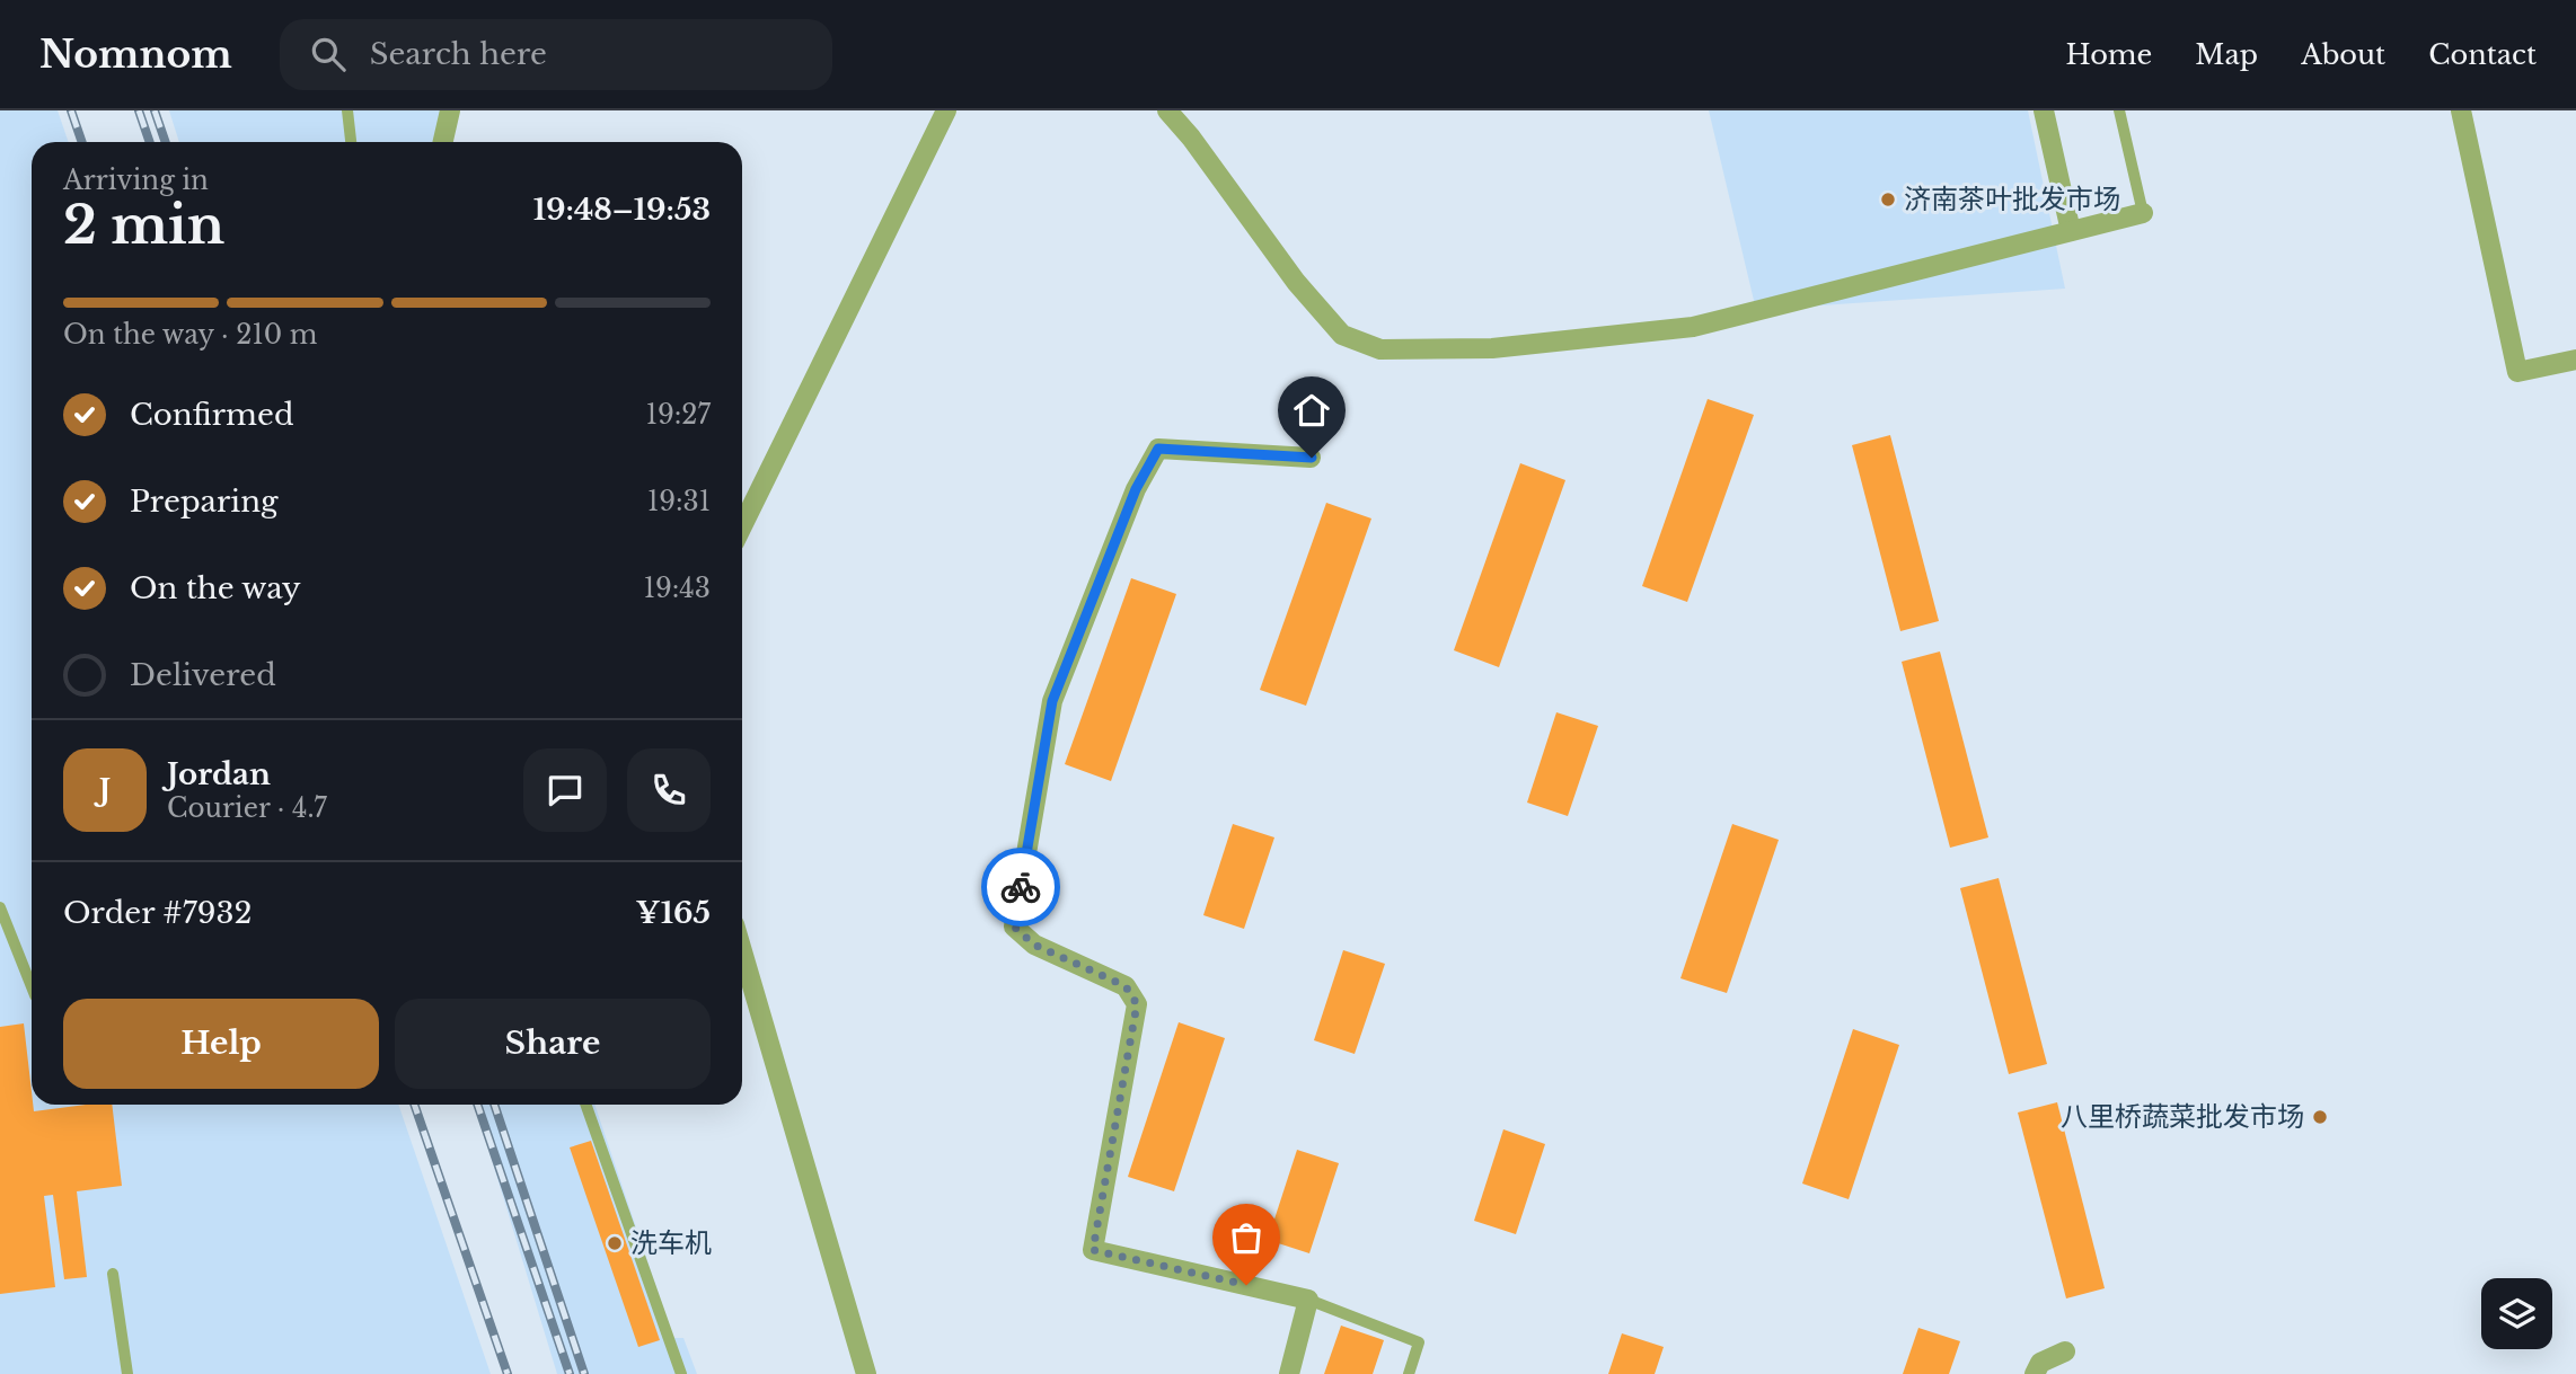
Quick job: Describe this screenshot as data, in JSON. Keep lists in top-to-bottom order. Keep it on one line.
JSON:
{"places":["济南茶叶批发市场","八里桥蔬菜批发市场","洗车机"],"page":{"header":"Nomnom","search":"Search here","nav":["Home","Map","About","Contact"],"heading":["2 min","Arriving in","19:48–19:53"],"panel":["Jordan","Courier · 4.7","Order #7932","¥165"],"bar":"On the way · 210 m","list":[["Confirmed","19:27"],["Preparing","19:31"],["On the way","19:43"],"Delivered"],"round":"J","buttons":["Help","Share"]}}
